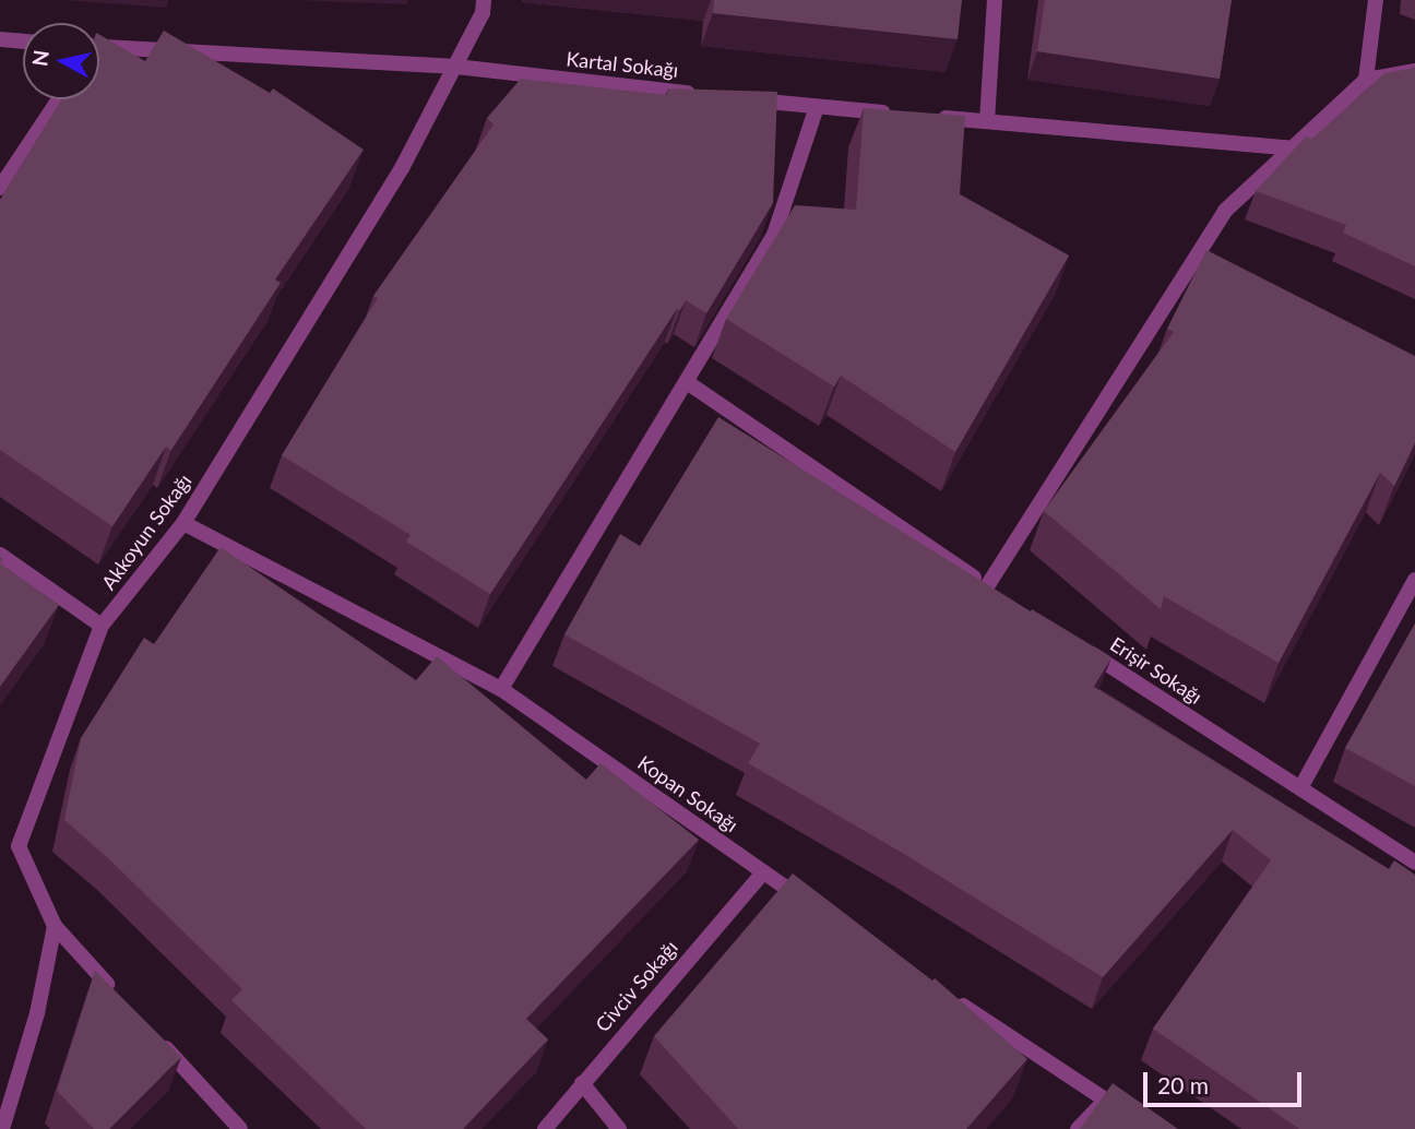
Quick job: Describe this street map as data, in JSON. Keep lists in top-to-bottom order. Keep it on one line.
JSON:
{"streets":{"street":["Kartal Sokağı","Akkoyun Sokağı","Erişir Sokağı","Kopan Sokağı","Civciv Sokağı"]},"crossings":[["Kartal Sokağı","Akkoyun Sokağı"],["Akkoyun Sokağı","Kopan Sokağı"],["Kopan Sokağı","Civciv Sokağı"]],"scale_bar":"20 m","north":"left"}
